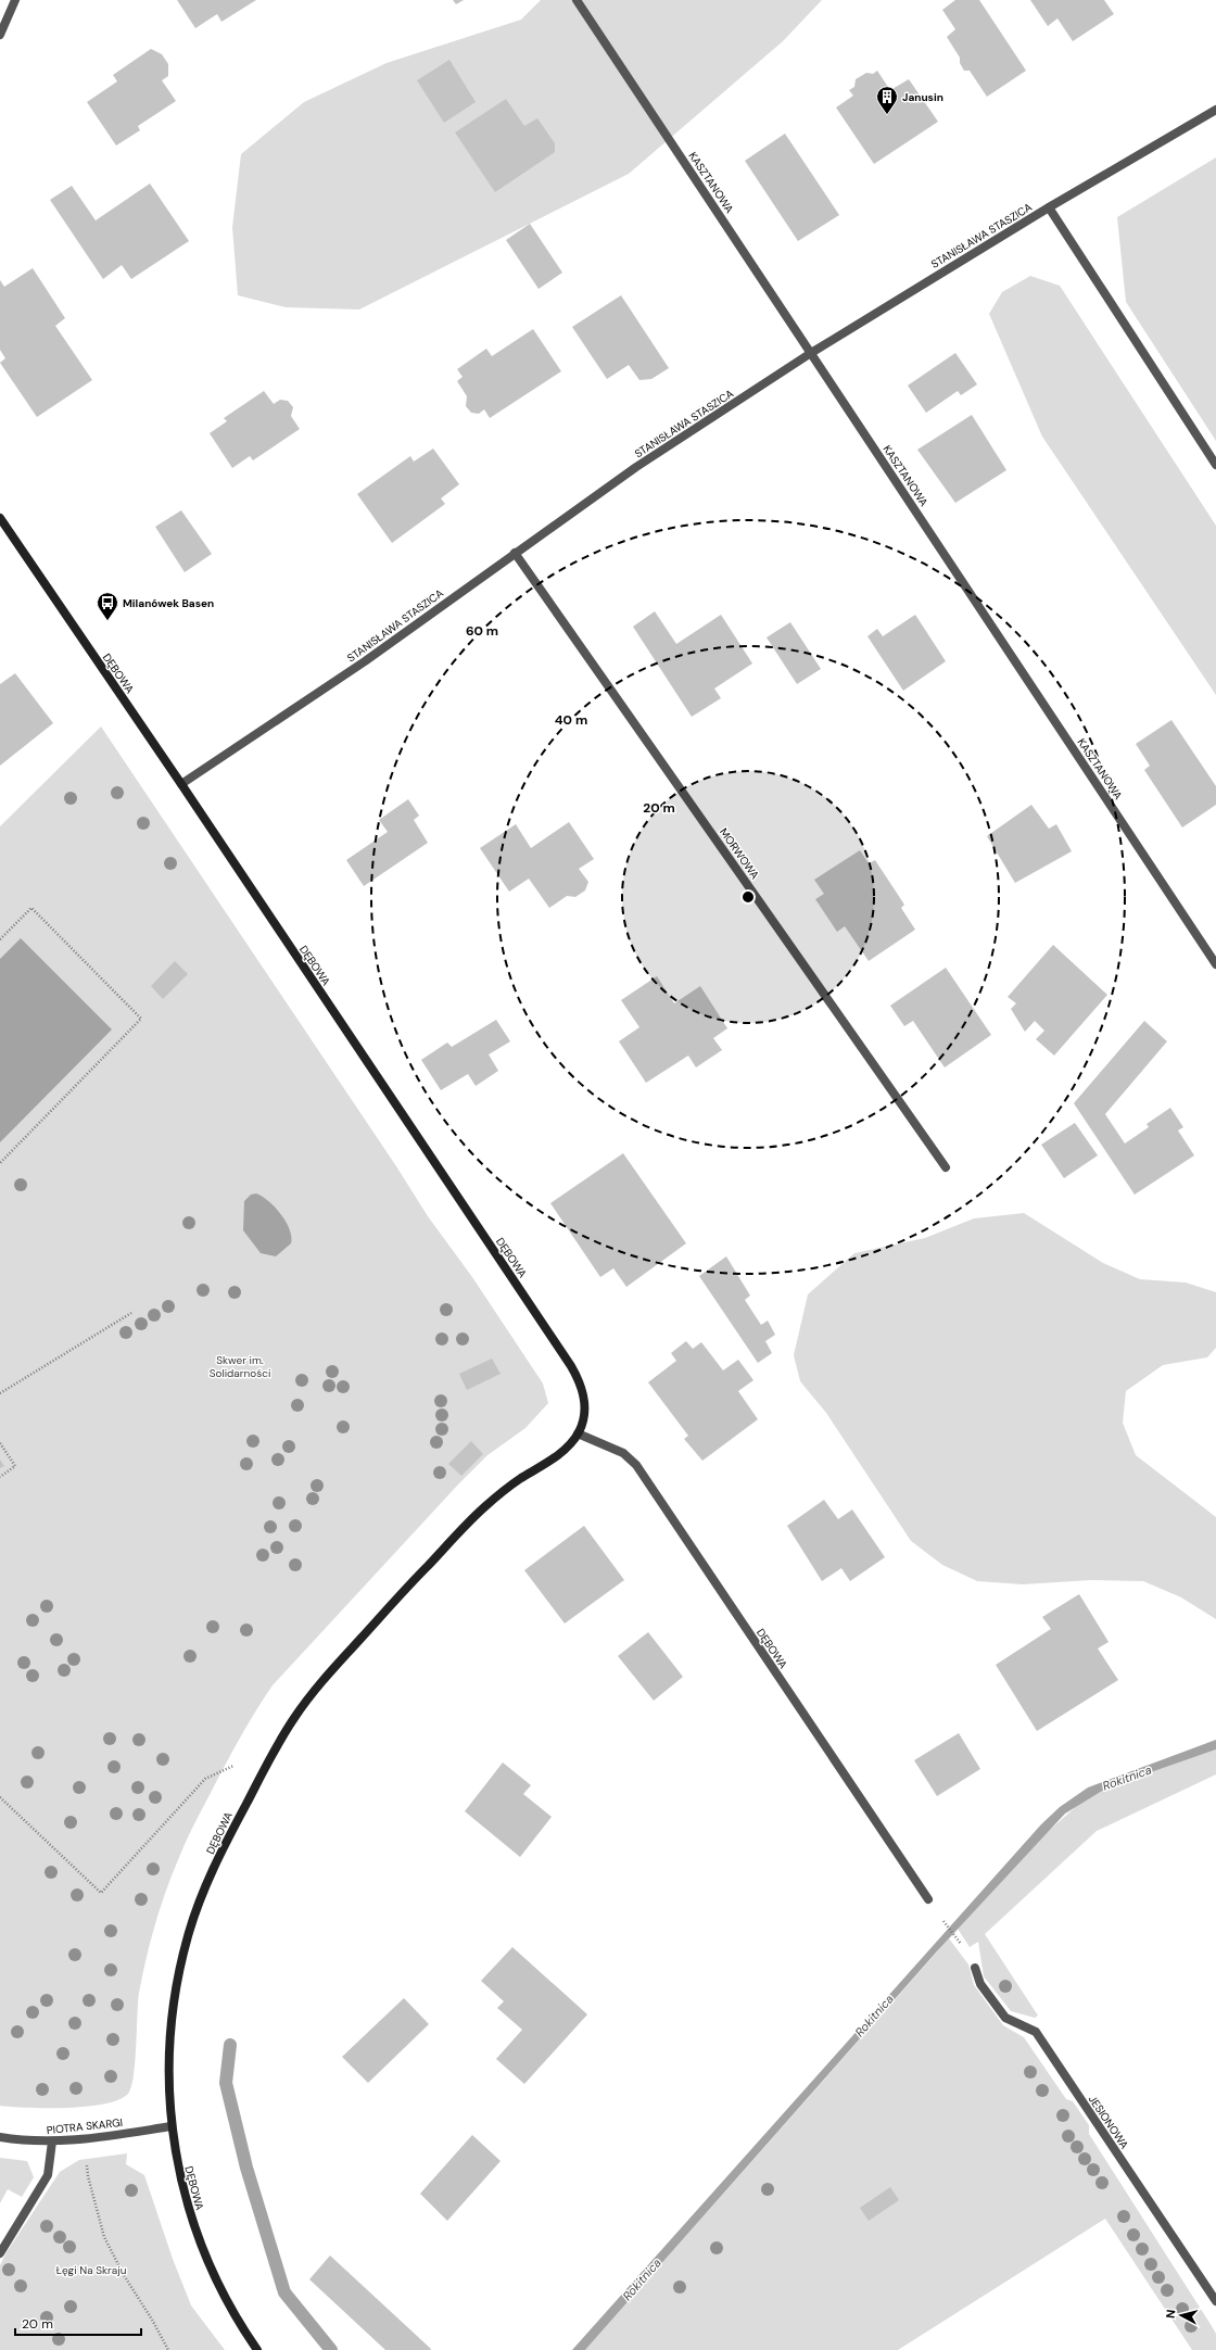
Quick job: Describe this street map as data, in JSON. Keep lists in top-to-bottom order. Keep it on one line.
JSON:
{"streets":{"street":["KASZTANOWA","STANISŁAWA STASZICA","DĘBOWA","MORWOWA","JESIONOWA","PIOTRA SKARGI"]},"crossings":[["KASZTANOWA","STANISŁAWA STASZICA"],["STANISŁAWA STASZICA","DĘBOWA"],["STANISŁAWA STASZICA","MORWOWA"],["DĘBOWA","PIOTRA SKARGI"]],"water":["Rokitnica"],"parks":["Skwer im. Solidarności","Łęgi Na Skraju"],"places":{"building":["Janusin"],"bus stop":["Milanówek Basen"]},"scale_bar":"20 m","north":"left","rings":["60 m","40 m","20 m"]}
